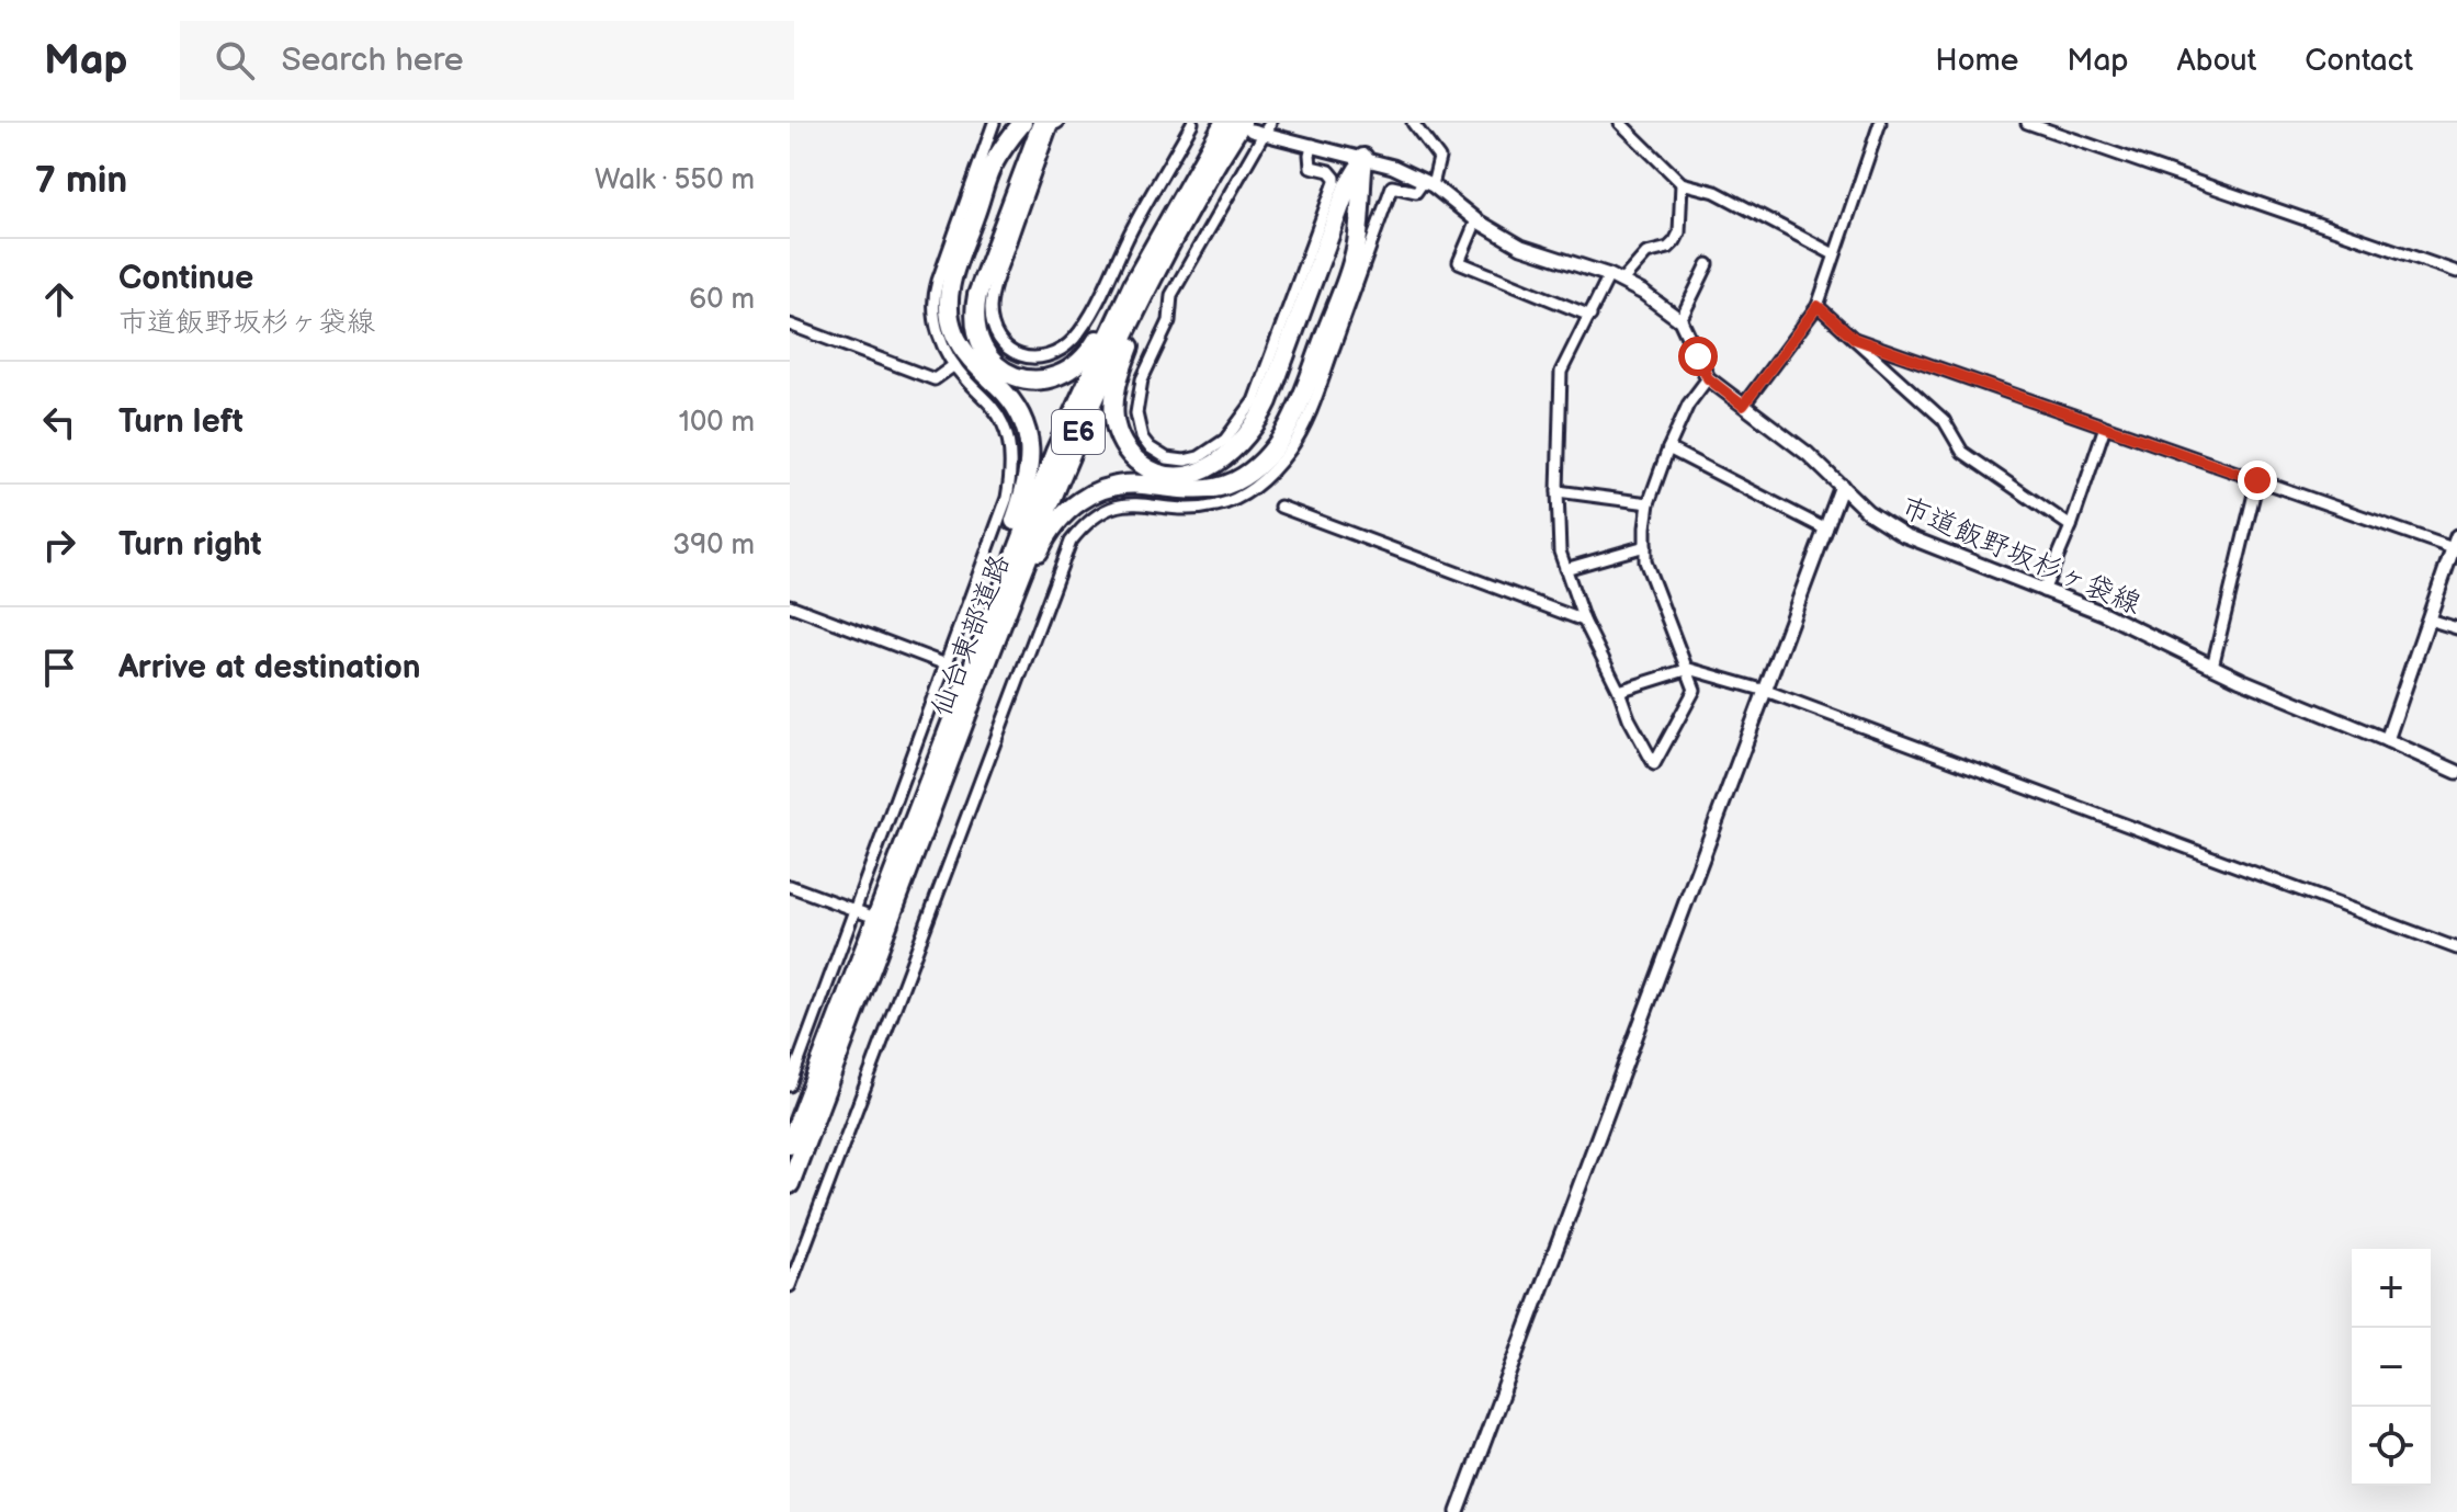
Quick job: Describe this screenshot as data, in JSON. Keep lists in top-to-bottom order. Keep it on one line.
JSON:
{"streets":{"highway":["E6","仙台東部道路"],"street":["市道飯野坂杉ヶ袋線"]},"crossings":[["市道飯野坂杉ヶ袋線","仙台東部道路"]],"page":{"header":"Map","search":"Search here","nav":["Home","Map","About","Contact"],"heading":["7 min","Walk · 550 m"],"list":[["Continue","市道飯野坂杉ヶ袋線","60 m"],["Turn left","100 m"],["Turn right","390 m"],"Arrive at destination"],"map_buttons":["+","−"]}}
